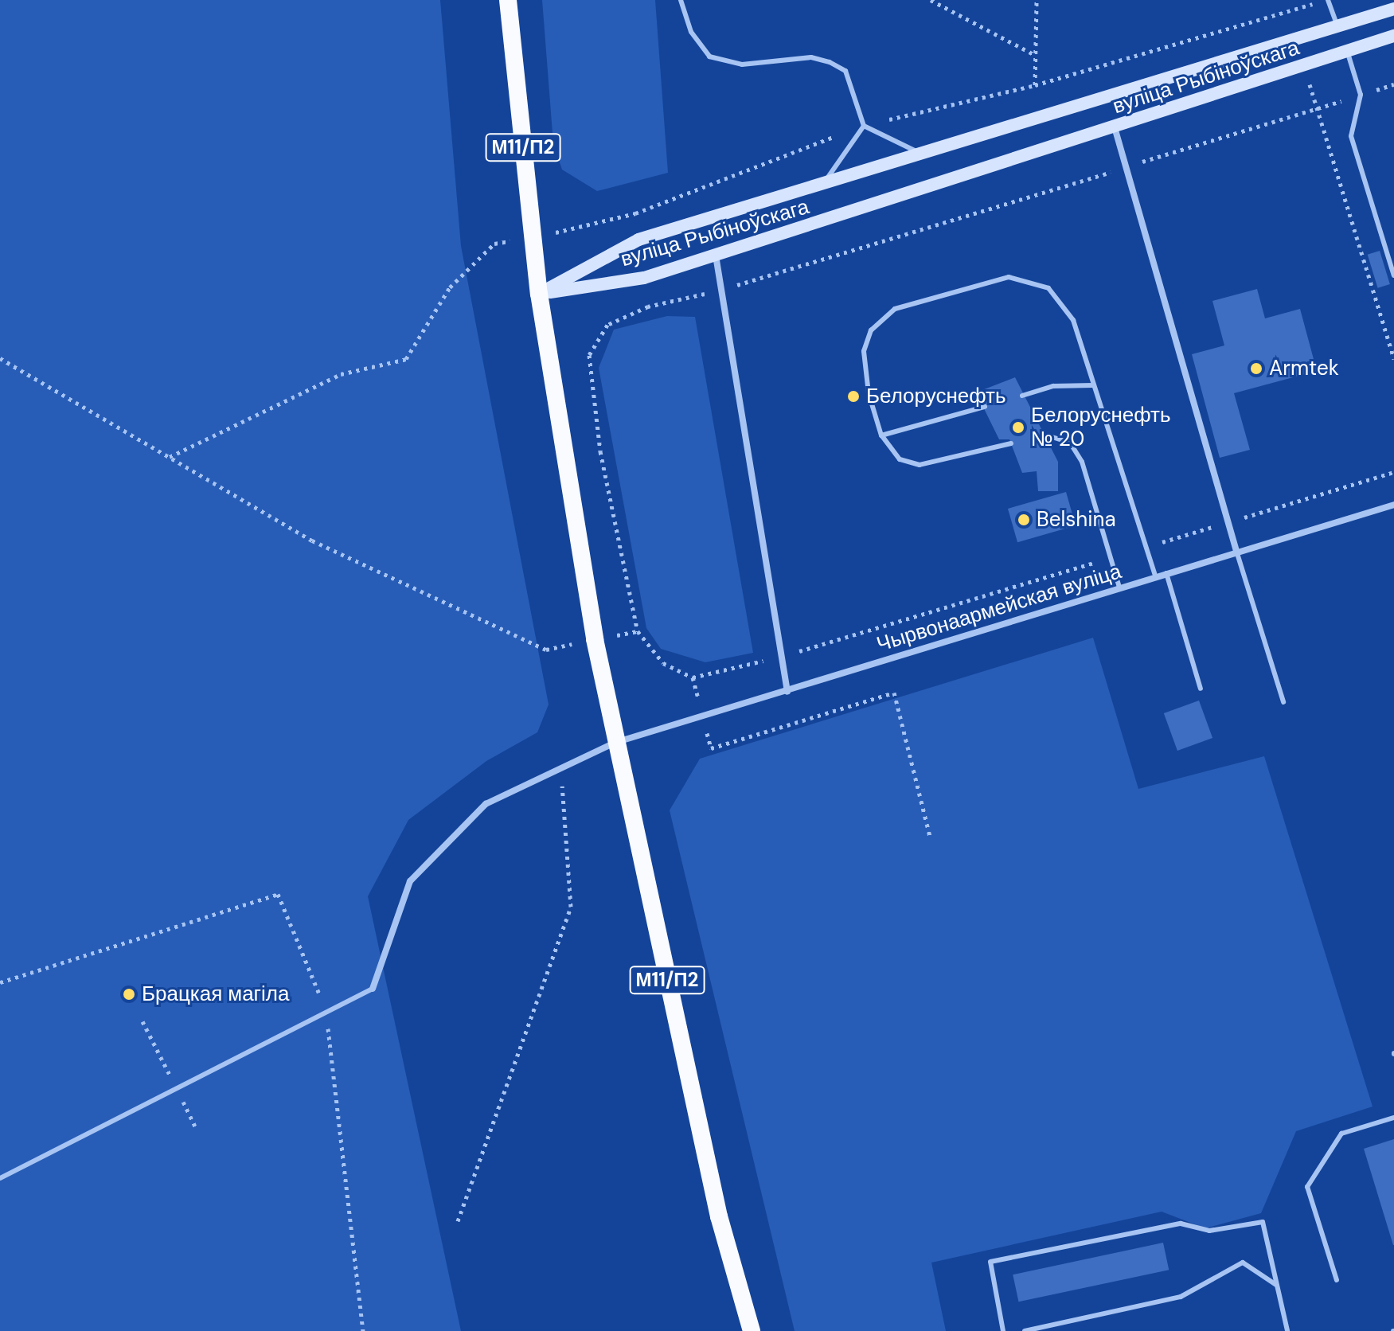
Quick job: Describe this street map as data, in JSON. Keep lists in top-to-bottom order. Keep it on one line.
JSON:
{"streets":{"highway":["М11/П2"],"main road":["вуліца Рыбіноўскага"],"street":["Чырвонаармейская вуліца"]},"crossings":[["вуліца Рыбіноўскага","М11/П2"],["М11/П2","Чырвонаармейская вуліца"]],"places":["Armtek","Белоруснефть","Белоруснефть № 20","Belshina","Брацкая магіла"]}
